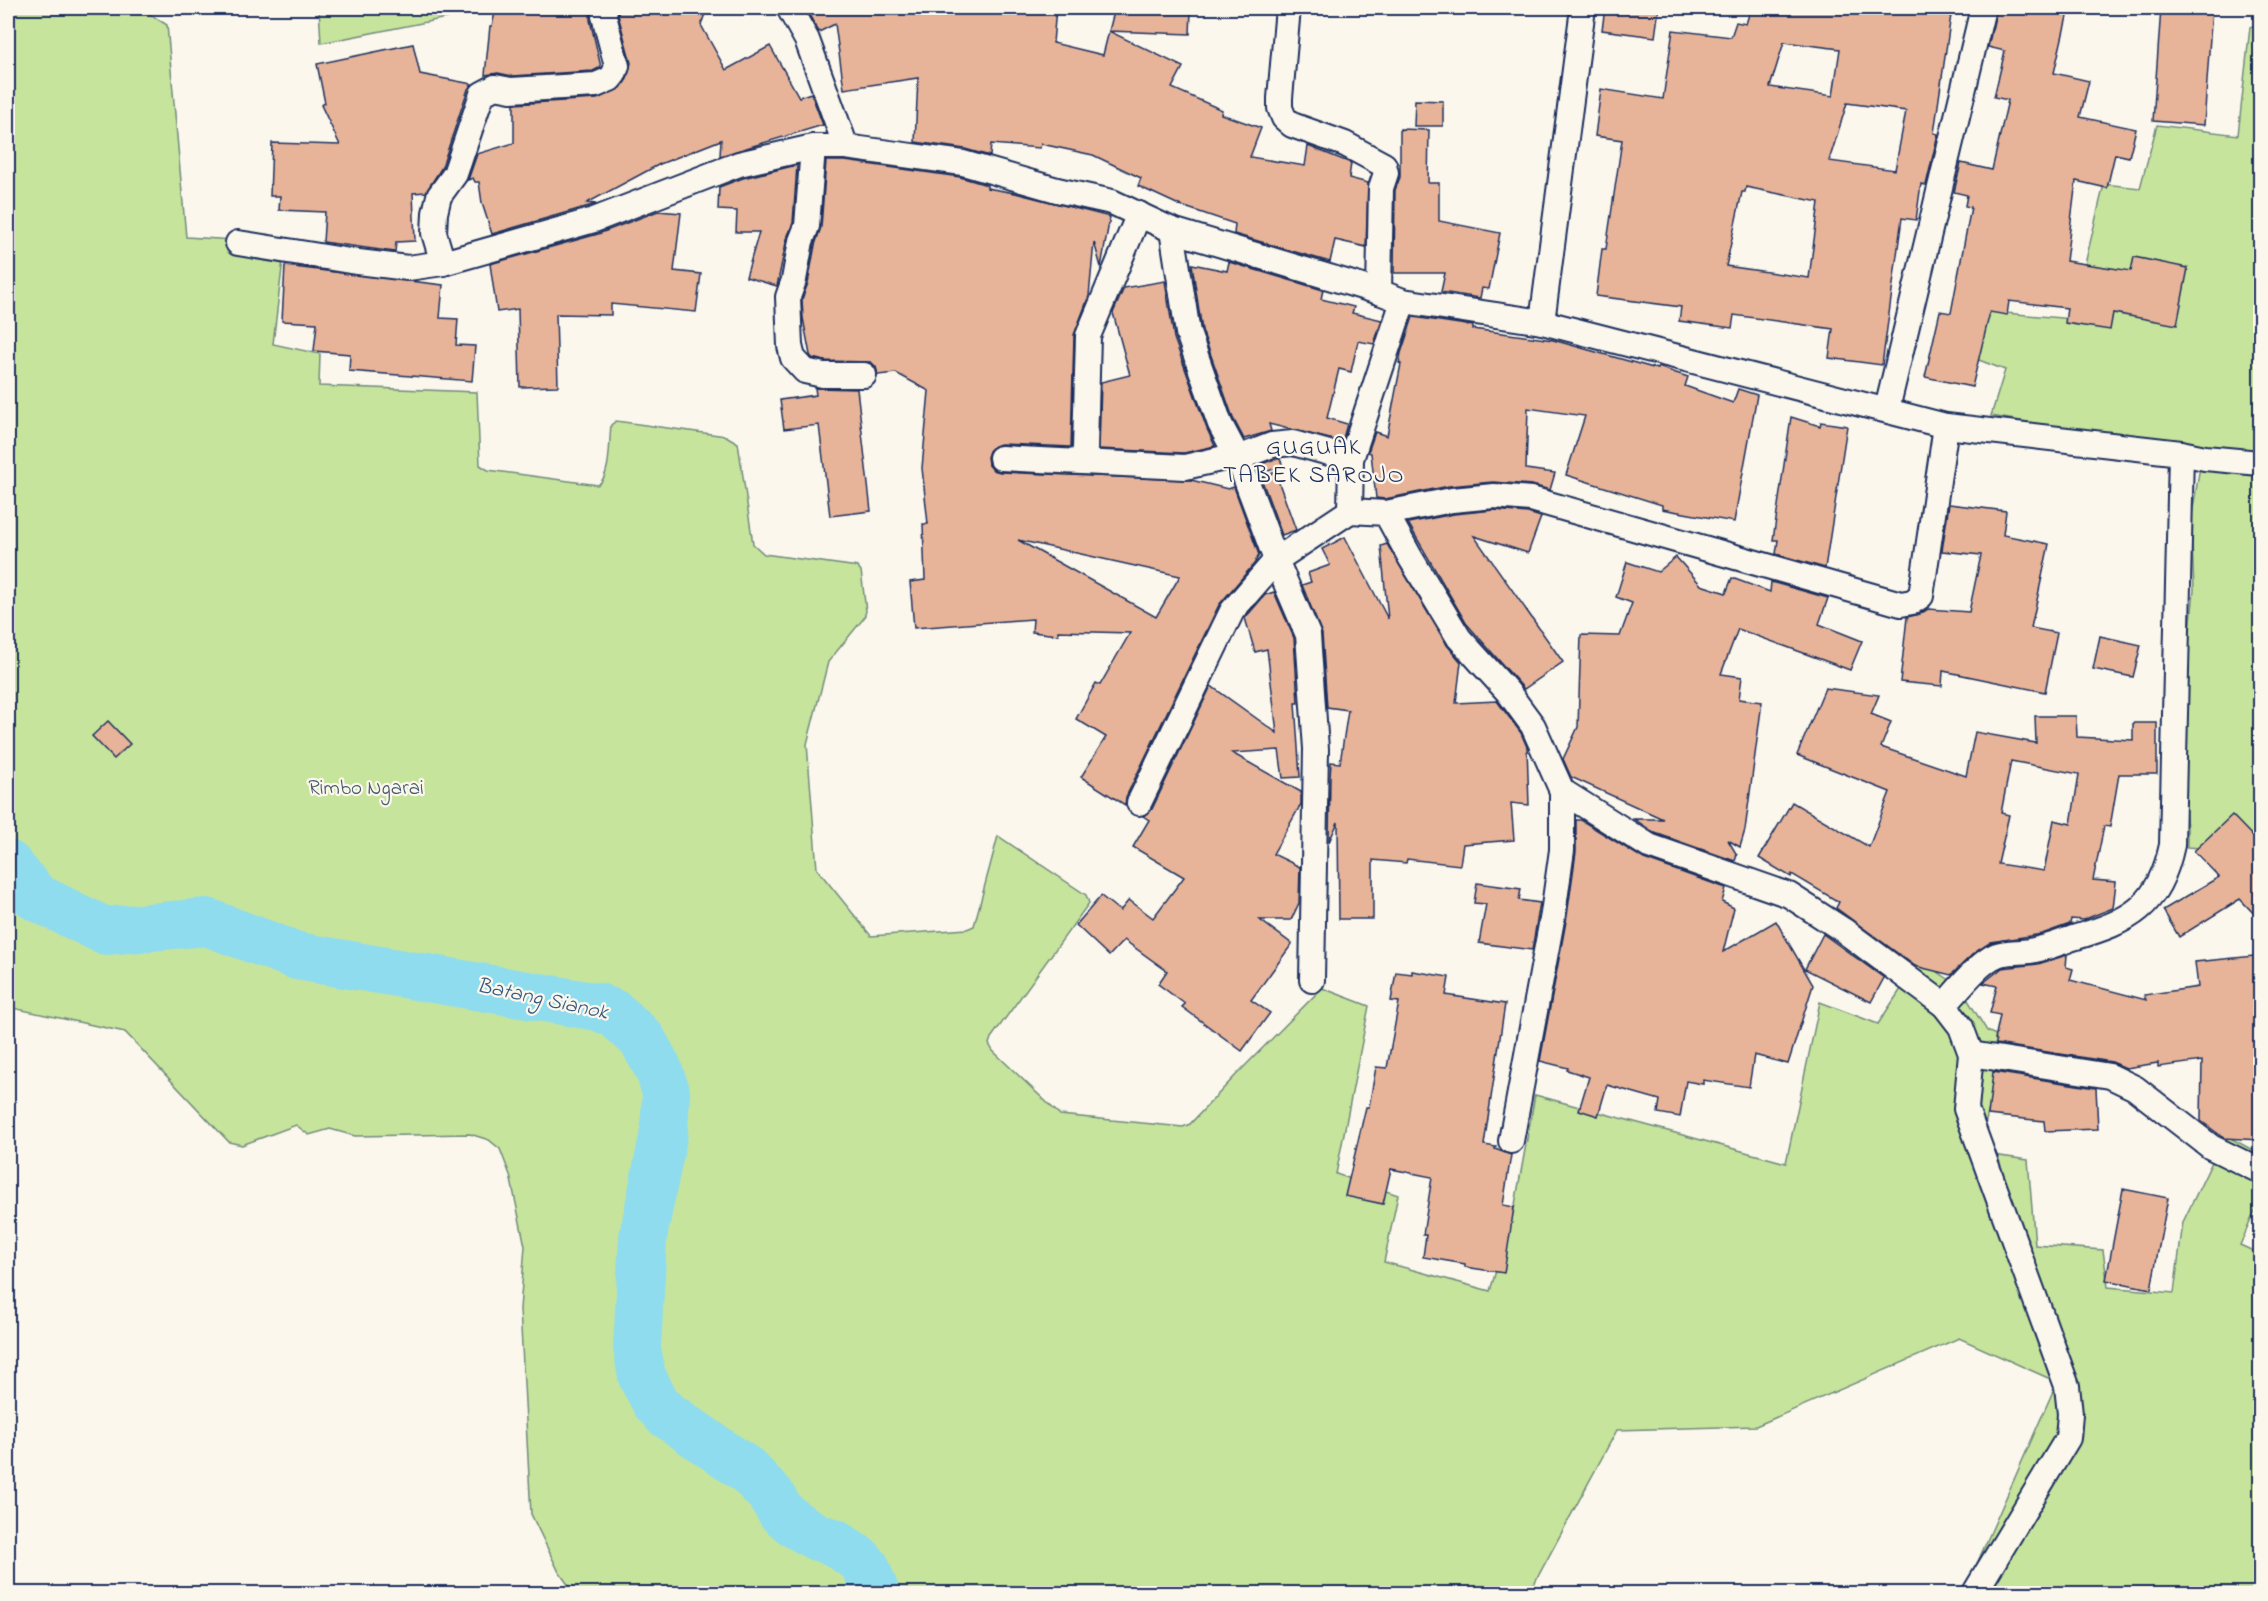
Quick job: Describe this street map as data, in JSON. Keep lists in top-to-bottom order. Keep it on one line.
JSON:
{"districts":["GUGUAK TABEK SAROJO"],"water":["Batang Sianok"],"parks":["Rimbo Ngarai"]}
